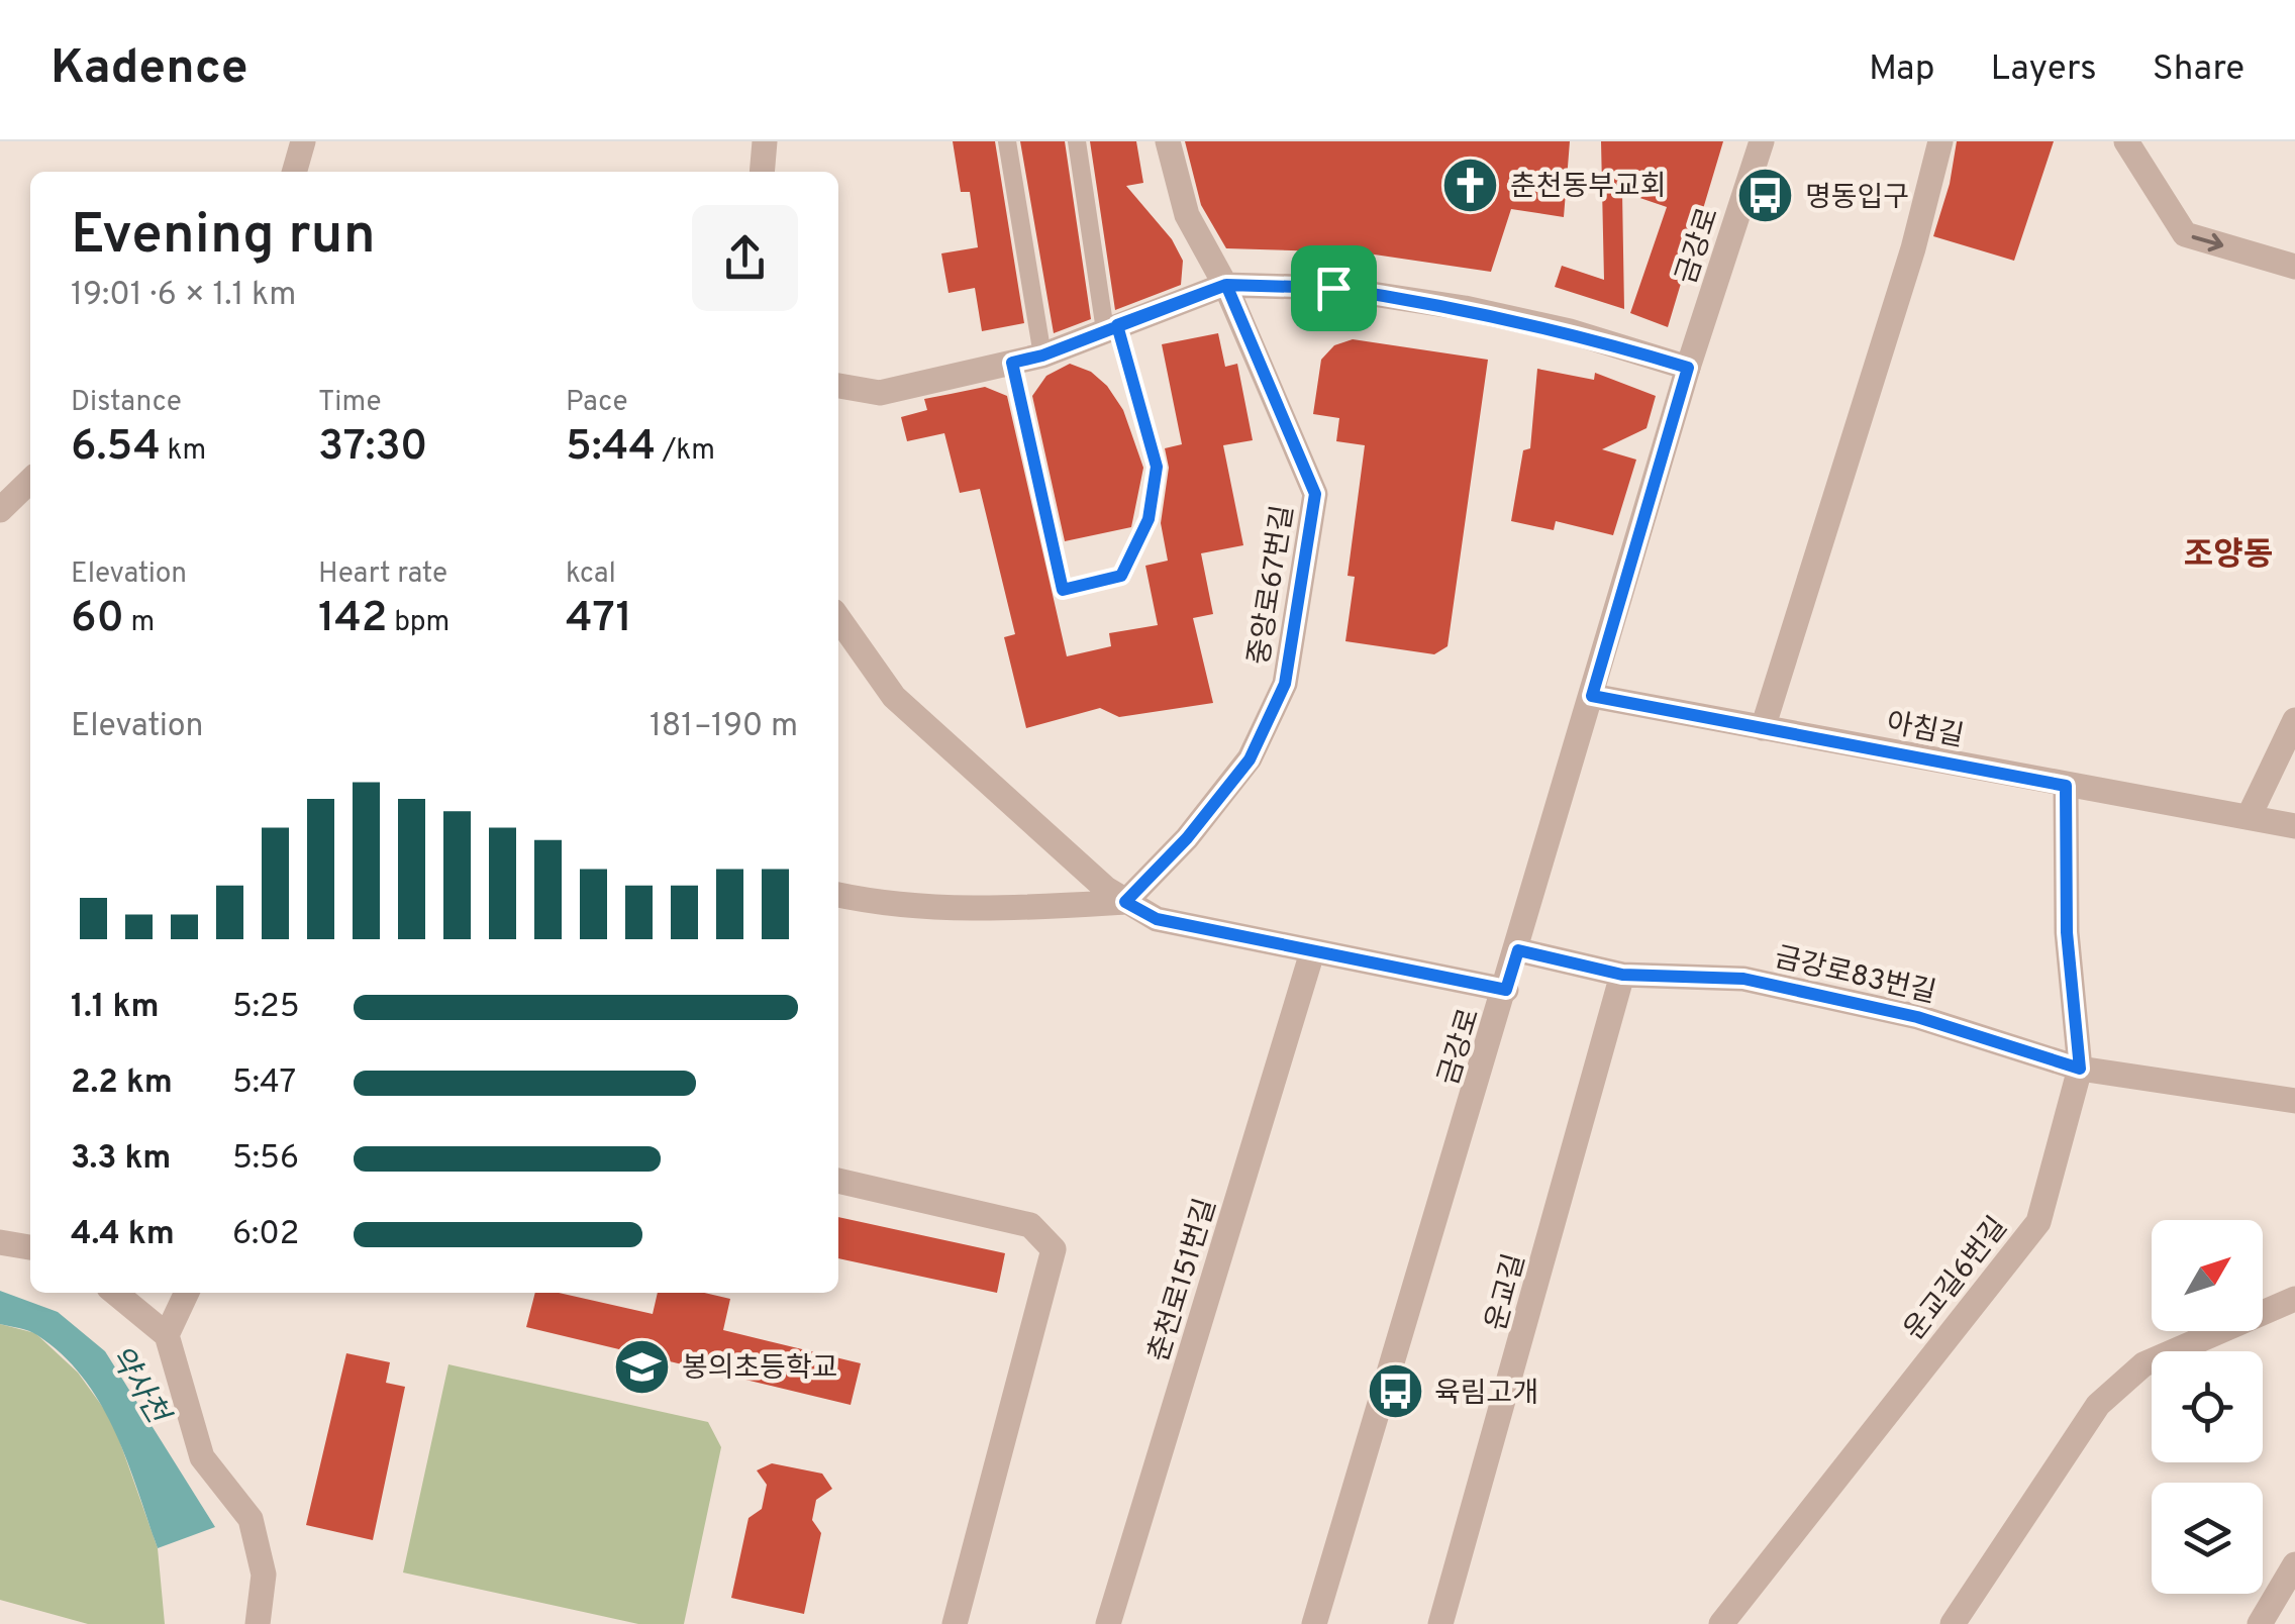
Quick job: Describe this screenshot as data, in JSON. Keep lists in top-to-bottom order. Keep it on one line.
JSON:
{"streets":{"street":["금강로","중앙로67번길","아침길","금강로83번길","운교길6번길","춘천로151번길","운교길"]},"crossings":[["금강로","아침길"],["금강로","금강로83번길"],["아침길","운교길6번길"],["금강로83번길","운교길6번길"],["금강로83번길","운교길"]],"districts":["조양동"],"water":["약사천"],"places":{"church":["춘천동부교회"],"bus stop":["명동입구","육림고개"],"school or university":["봉의초등학교"]},"north":"top right","page":{"header":"Kadence","nav":["Map","Layers","Share"],"heading":["Evening run","19:01 · 6 × 1.1 km"],"stats":[["Distance","6.54 km"],["Time","37:30"],["Pace","5:44 /km"],["Elevation","60 m"],["Heart rate","142 bpm"],["kcal","471"]],"chart":["Elevation","181–190 m"],"list":[{"name":"1.1 km","note":"5:25"},{"name":"2.2 km","note":"5:47"},{"name":"3.3 km","note":"5:56"},{"name":"4.4 km","note":"6:02"}]}}
